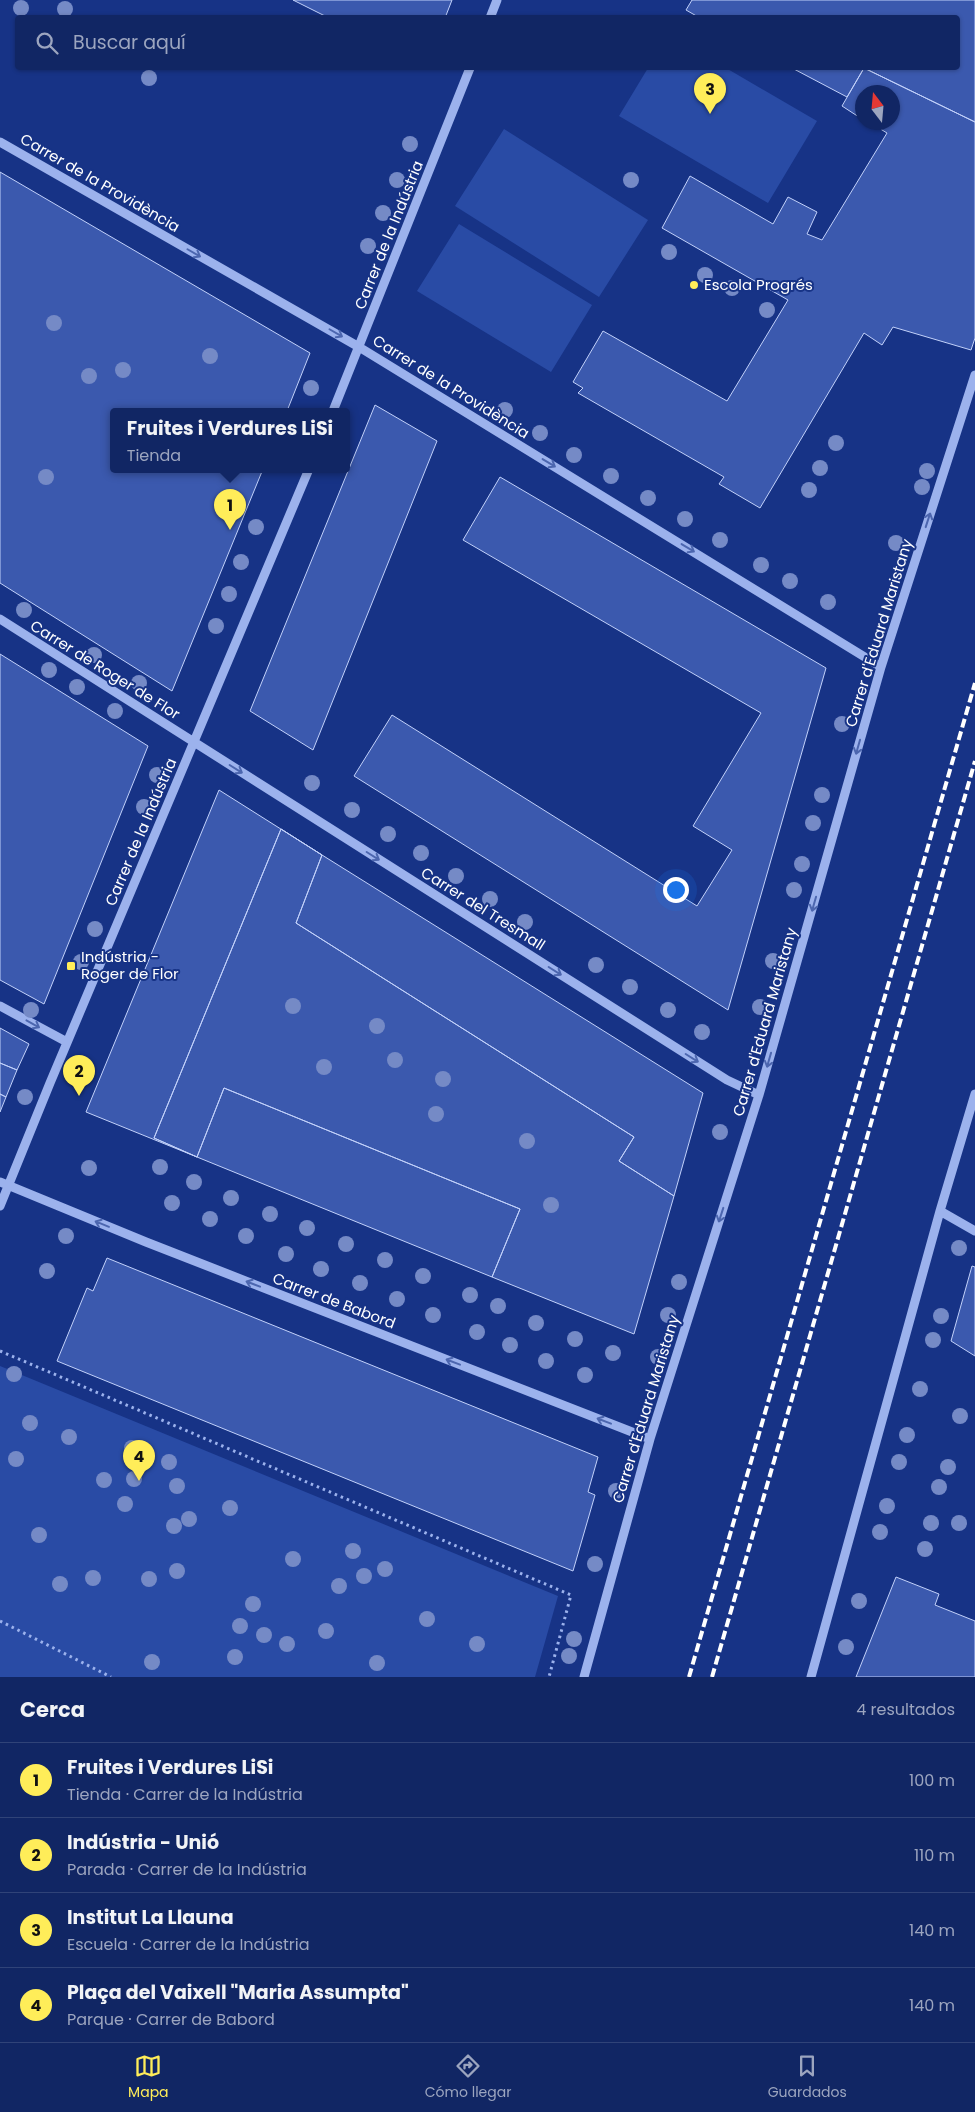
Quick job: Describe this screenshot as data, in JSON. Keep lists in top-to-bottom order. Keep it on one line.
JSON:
{"streets":{"street":["Carrer de la Providència","Carrer de la Indústria","Carrer d'Eduard Maristany","Carrer de Roger de Flor","Carrer del Tresmall","Carrer de Babord"]},"crossings":[["Carrer de la Providència","Carrer de la Indústria"],["Carrer de la Providència","Carrer d'Eduard Maristany"],["Carrer de la Indústria","Carrer de Roger de Flor"],["Carrer de la Indústria","Carrer del Tresmall"],["Carrer de la Indústria","Carrer de Babord"],["Carrer d'Eduard Maristany","Carrer del Tresmall"],["Carrer d'Eduard Maristany","Carrer de Babord"],["Carrer de Roger de Flor","Carrer del Tresmall"]],"one_way":["Carrer de la Providència","Carrer del Tresmall","Carrer de Babord"],"places":{"other":["Escola Progrés"],"transit":["Indústria - Roger de Flor"]},"north":"top","page":{"search":"Buscar aquí","pins":["3","1","2","4"],"popup":["Fruites i Verdures LiSi","Tienda"],"heading":["Cerca","4 resultados"],"list":[{"mark":"1","name":"Fruites i Verdures LiSi","note":"Tienda · Carrer de la Indústria","value":"100 m"},{"mark":"2","name":"Indústria - Unió","note":"Parada · Carrer de la Indústria","value":"110 m"},{"mark":"3","name":"Institut La Llauna","note":"Escuela · Carrer de la Indústria","value":"140 m"},{"mark":"4","name":"Plaça del Vaixell \"Maria Assumpta\"","note":"Parque · Carrer de Babord","value":"140 m"}],"nav":["Mapa","Cómo llegar","Guardados"]}}
